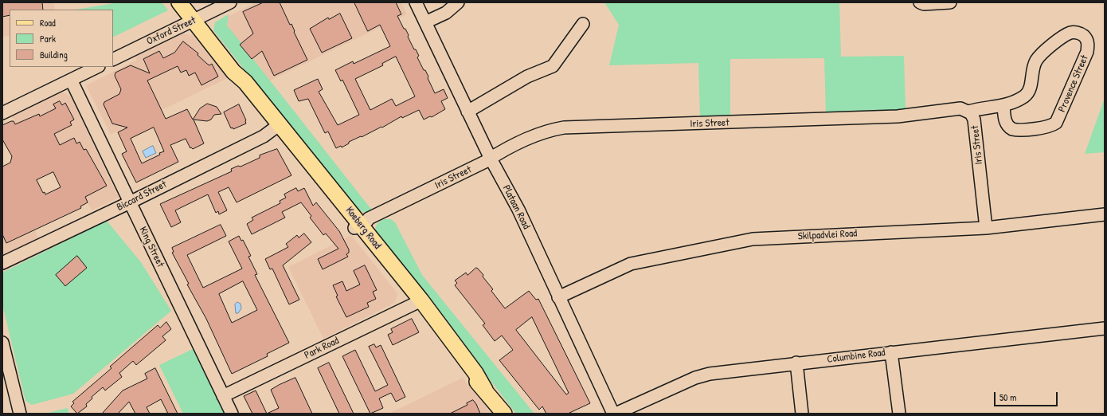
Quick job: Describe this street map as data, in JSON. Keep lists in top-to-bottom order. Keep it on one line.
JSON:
{"streets":{"main road":["Koeberg Road"],"street":["Oxford Street","Provence Street","Iris Street","Biccard Street","Plataan Road","Skilpadvlei Road","King Street","Park Road","Columbine Road"]},"crossings":[["Oxford Street","Koeberg Road"],["Provence Street","Iris Street"],["Iris Street","Plataan Road"],["Iris Street","Koeberg Road"],["Iris Street","Skilpadvlei Road"],["Biccard Street","Koeberg Road"],["Biccard Street","King Street"],["Plataan Road","Skilpadvlei Road"],["Plataan Road","Columbine Road"],["Koeberg Road","Park Road"],["King Street","Park Road"]],"legend":["Road","Park","Building"],"scale_bar":"50 m"}
